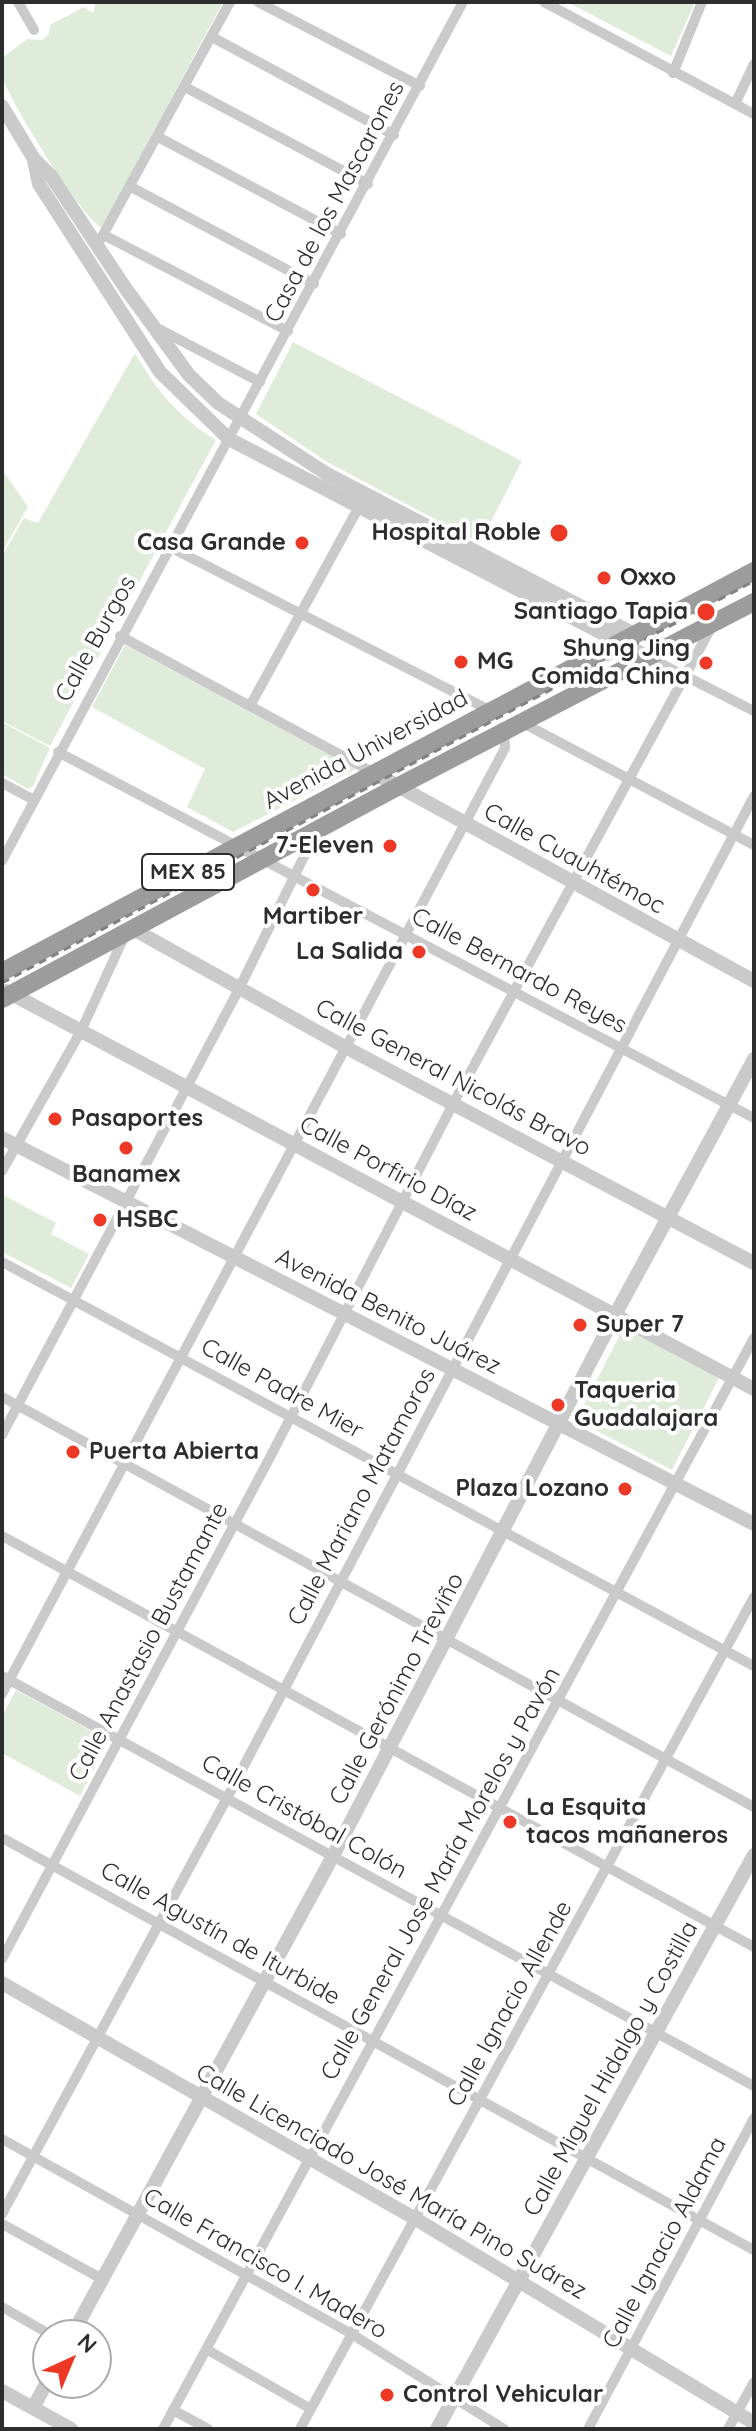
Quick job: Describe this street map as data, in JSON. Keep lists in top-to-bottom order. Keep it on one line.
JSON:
{"streets":{"highway":["Avenida Universidad","MEX 85"],"street":["Casa de los Mascarones","Calle Burgos","Calle Cuauhtémoc","Calle Bernardo Reyes","Calle General Nicolás Bravo","Calle Porfirio Díaz","Avenida Benito Juárez","Calle Padre Mier","Calle Mariano Matamoros","Calle Anastasio Bustamante","Calle Gerónimo Treviño","Calle Cristóbal Colón","Calle General Jose María Morelos y Pavón","Calle Agustín de Iturbide","Calle Ignacio Allende","Calle Miguel Hidalgo y Costilla","Calle Licenciado José María Pino Suárez","Calle Ignacio Aldama","Calle Francisco I. Madero"]},"crossings":[["Casa de los Mascarones","Calle Burgos"],["Calle Burgos","Calle Bernardo Reyes"],["Avenida Universidad","Calle Cuauhtémoc"],["Avenida Universidad","Calle Bernardo Reyes"],["Avenida Universidad","Calle General Nicolás Bravo"],["Avenida Universidad","Calle Porfirio Díaz"],["Avenida Universidad","Calle Anastasio Bustamante"],["Calle Cuauhtémoc","Calle Mariano Matamoros"],["Calle Cuauhtémoc","Calle Anastasio Bustamante"],["Calle Bernardo Reyes","Calle Mariano Matamoros"],["Calle Bernardo Reyes","Calle Anastasio Bustamante"],["Calle Bernardo Reyes","Calle Gerónimo Treviño"],["Calle General Nicolás Bravo","Calle Mariano Matamoros"],["Calle General Nicolás Bravo","Calle Anastasio Bustamante"],["Calle General Nicolás Bravo","Calle Gerónimo Treviño"],["Calle Porfirio Díaz","Calle Mariano Matamoros"],["Calle Porfirio Díaz","Calle Anastasio Bustamante"],["Calle Porfirio Díaz","Calle Gerónimo Treviño"],["Calle Porfirio Díaz","Calle General Jose María Morelos y Pavón"],["Avenida Benito Juárez","Calle Mariano Matamoros"],["Avenida Benito Juárez","Calle Anastasio Bustamante"],["Avenida Benito Juárez","Calle Gerónimo Treviño"],["Avenida Benito Juárez","Calle General Jose María Morelos y Pavón"],["Calle Padre Mier","Calle Mariano Matamoros"],["Calle Padre Mier","Calle Anastasio Bustamante"],["Calle Padre Mier","Calle Gerónimo Treviño"],["Calle Padre Mier","Calle General Jose María Morelos y Pavón"],["Calle Padre Mier","Calle Ignacio Allende"],["Calle Mariano Matamoros","Calle Cristóbal Colón"],["Calle Mariano Matamoros","Calle Agustín de Iturbide"],["Calle Mariano Matamoros","Calle Licenciado José María Pino Suárez"],["Calle Mariano Matamoros","Calle Francisco I. Madero"],["Calle Anastasio Bustamante","Calle Cristóbal Colón"],["Calle Anastasio Bustamante","Calle Agustín de Iturbide"],["Calle Gerónimo Treviño","Calle Cristóbal Colón"],["Calle Gerónimo Treviño","Calle Agustín de Iturbide"],["Calle Gerónimo Treviño","Calle Licenciado José María Pino Suárez"],["Calle Gerónimo Treviño","Calle Francisco I. Madero"],["Calle Cristóbal Colón","Calle General Jose María Morelos y Pavón"],["Calle Cristóbal Colón","Calle Ignacio Allende"],["Calle Cristóbal Colón","Calle Miguel Hidalgo y Costilla"],["Calle General Jose María Morelos y Pavón","Calle Agustín de Iturbide"],["Calle General Jose María Morelos y Pavón","Calle Licenciado José María Pino Suárez"],["Calle General Jose María Morelos y Pavón","Calle Francisco I. Madero"],["Calle Agustín de Iturbide","Calle Ignacio Allende"],["Calle Agustín de Iturbide","Calle Miguel Hidalgo y Costilla"],["Calle Agustín de Iturbide","Calle Ignacio Aldama"],["Calle Ignacio Allende","Calle Licenciado José María Pino Suárez"],["Calle Ignacio Allende","Calle Francisco I. Madero"],["Calle Miguel Hidalgo y Costilla","Calle Licenciado José María Pino Suárez"],["Calle Miguel Hidalgo y Costilla","Calle Francisco I. Madero"],["Calle Licenciado José María Pino Suárez","Calle Ignacio Aldama"]],"places":["Hospital Roble","Casa Grande","Oxxo","Santiago Tapia","MG","Shung Jing Comida China","7-Eleven","Martiber","La Salida","Pasaportes","Banamex","HSBC","Super 7","Taqueria Guadalajara","Puerta Abierta","Plaza Lozano","La Esquita tacos mañaneros","Control Vehicular"],"north":"top right"}
